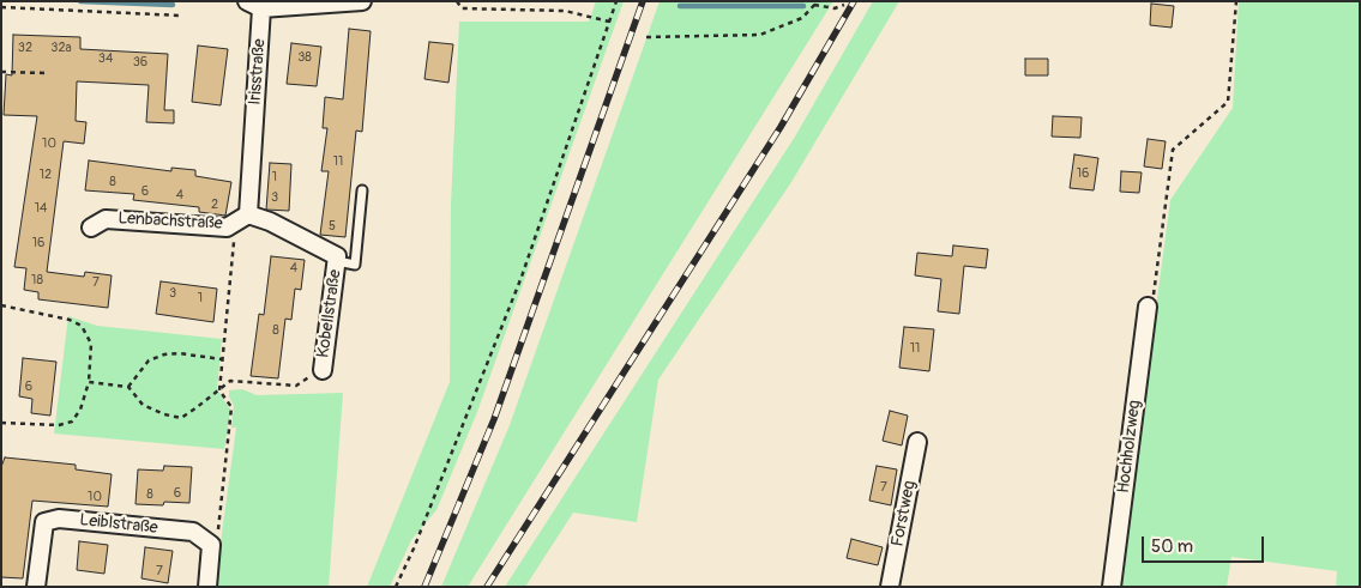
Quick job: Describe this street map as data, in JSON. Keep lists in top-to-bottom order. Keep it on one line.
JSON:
{"streets":{"street":["Irisstraße","Lenbachstraße","Kobellstraße","Hochholzweg","Forstweg","Leiblstraße"]},"crossings":[["Irisstraße","Lenbachstraße"],["Irisstraße","Kobellstraße"],["Lenbachstraße","Kobellstraße"]],"house_numbers":["32","32a","38","34","36","10","11","16","12","1","8","6","4","3","2","14","5","16","4","18","7","3","1","8","11","6","7","6","8","10","7"],"scale_bar":"50 m"}
